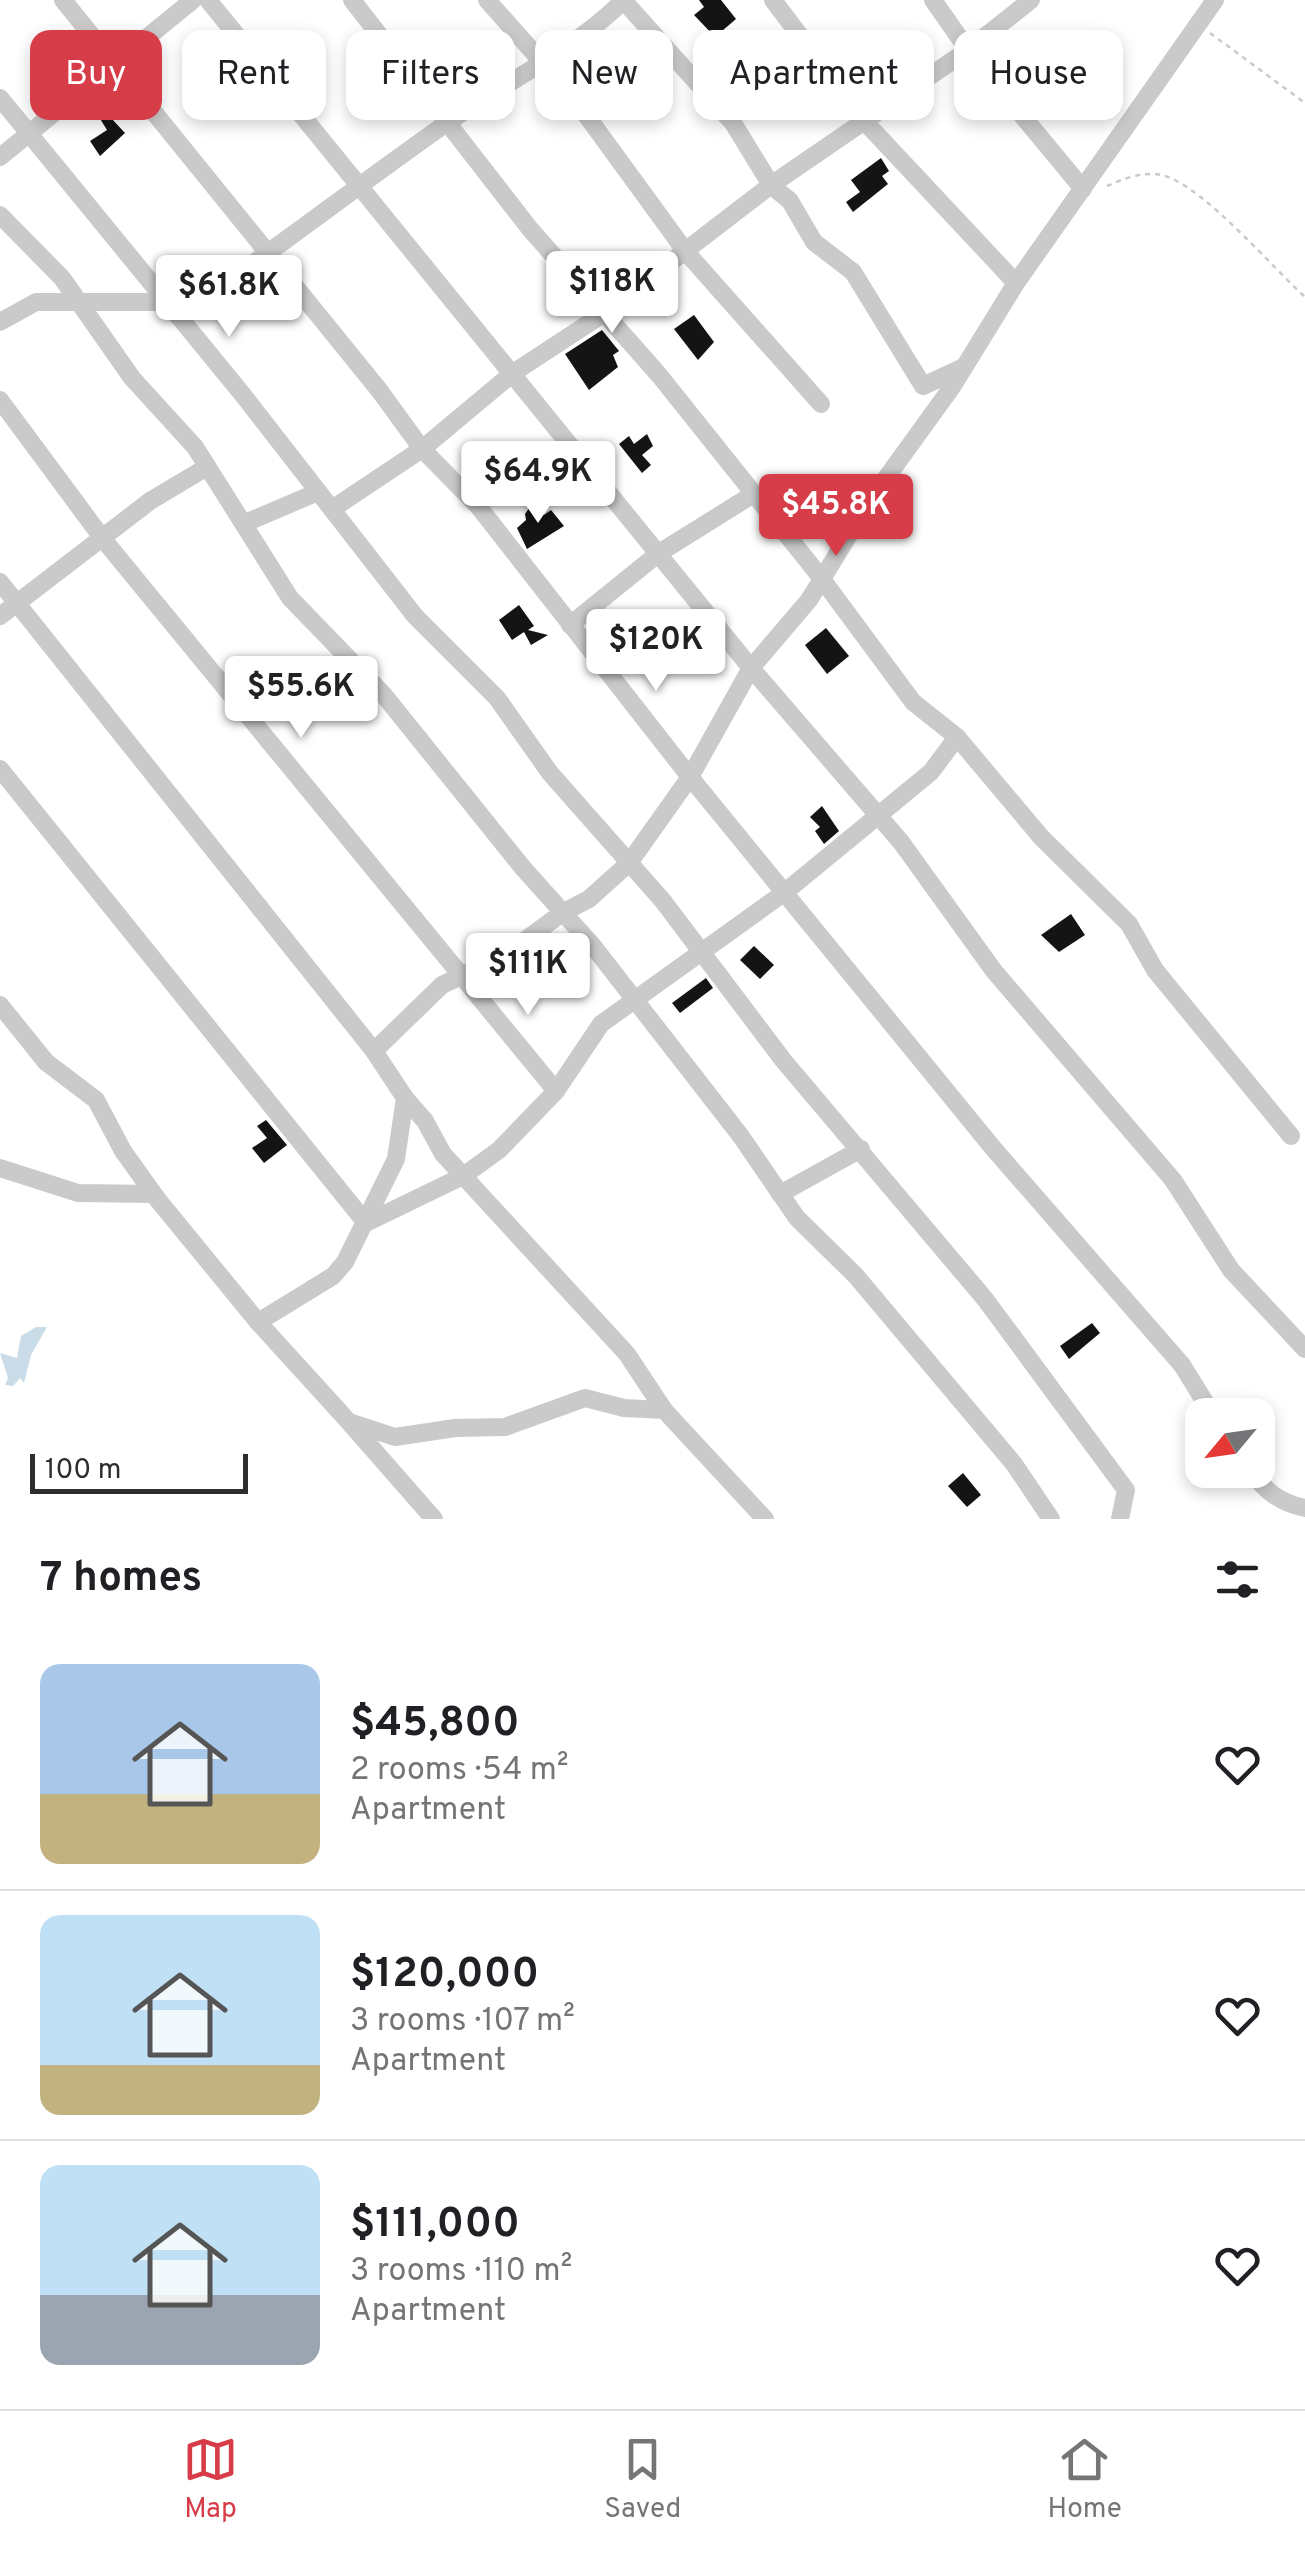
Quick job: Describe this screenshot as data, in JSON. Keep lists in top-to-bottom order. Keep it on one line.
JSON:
{"scale_bar":"100 m","north":"bottom left","page":{"chip":["Buy","Rent","Filters","New","Apartment","House"],"price":["$118K","$61.8K","$64.9K","$45.8K","$120K","$55.6K","$111K"],"scale":"100 m","heading":"7 homes","list":[{"name":"$45,800","note":"2 rooms · 54 m² · Apartment"},{"name":"$120,000","note":"3 rooms · 107 m² · Apartment"},{"name":"$111,000","note":"3 rooms · 110 m² · Apartment"}],"tabs":["Map","Saved","Home"]}}
